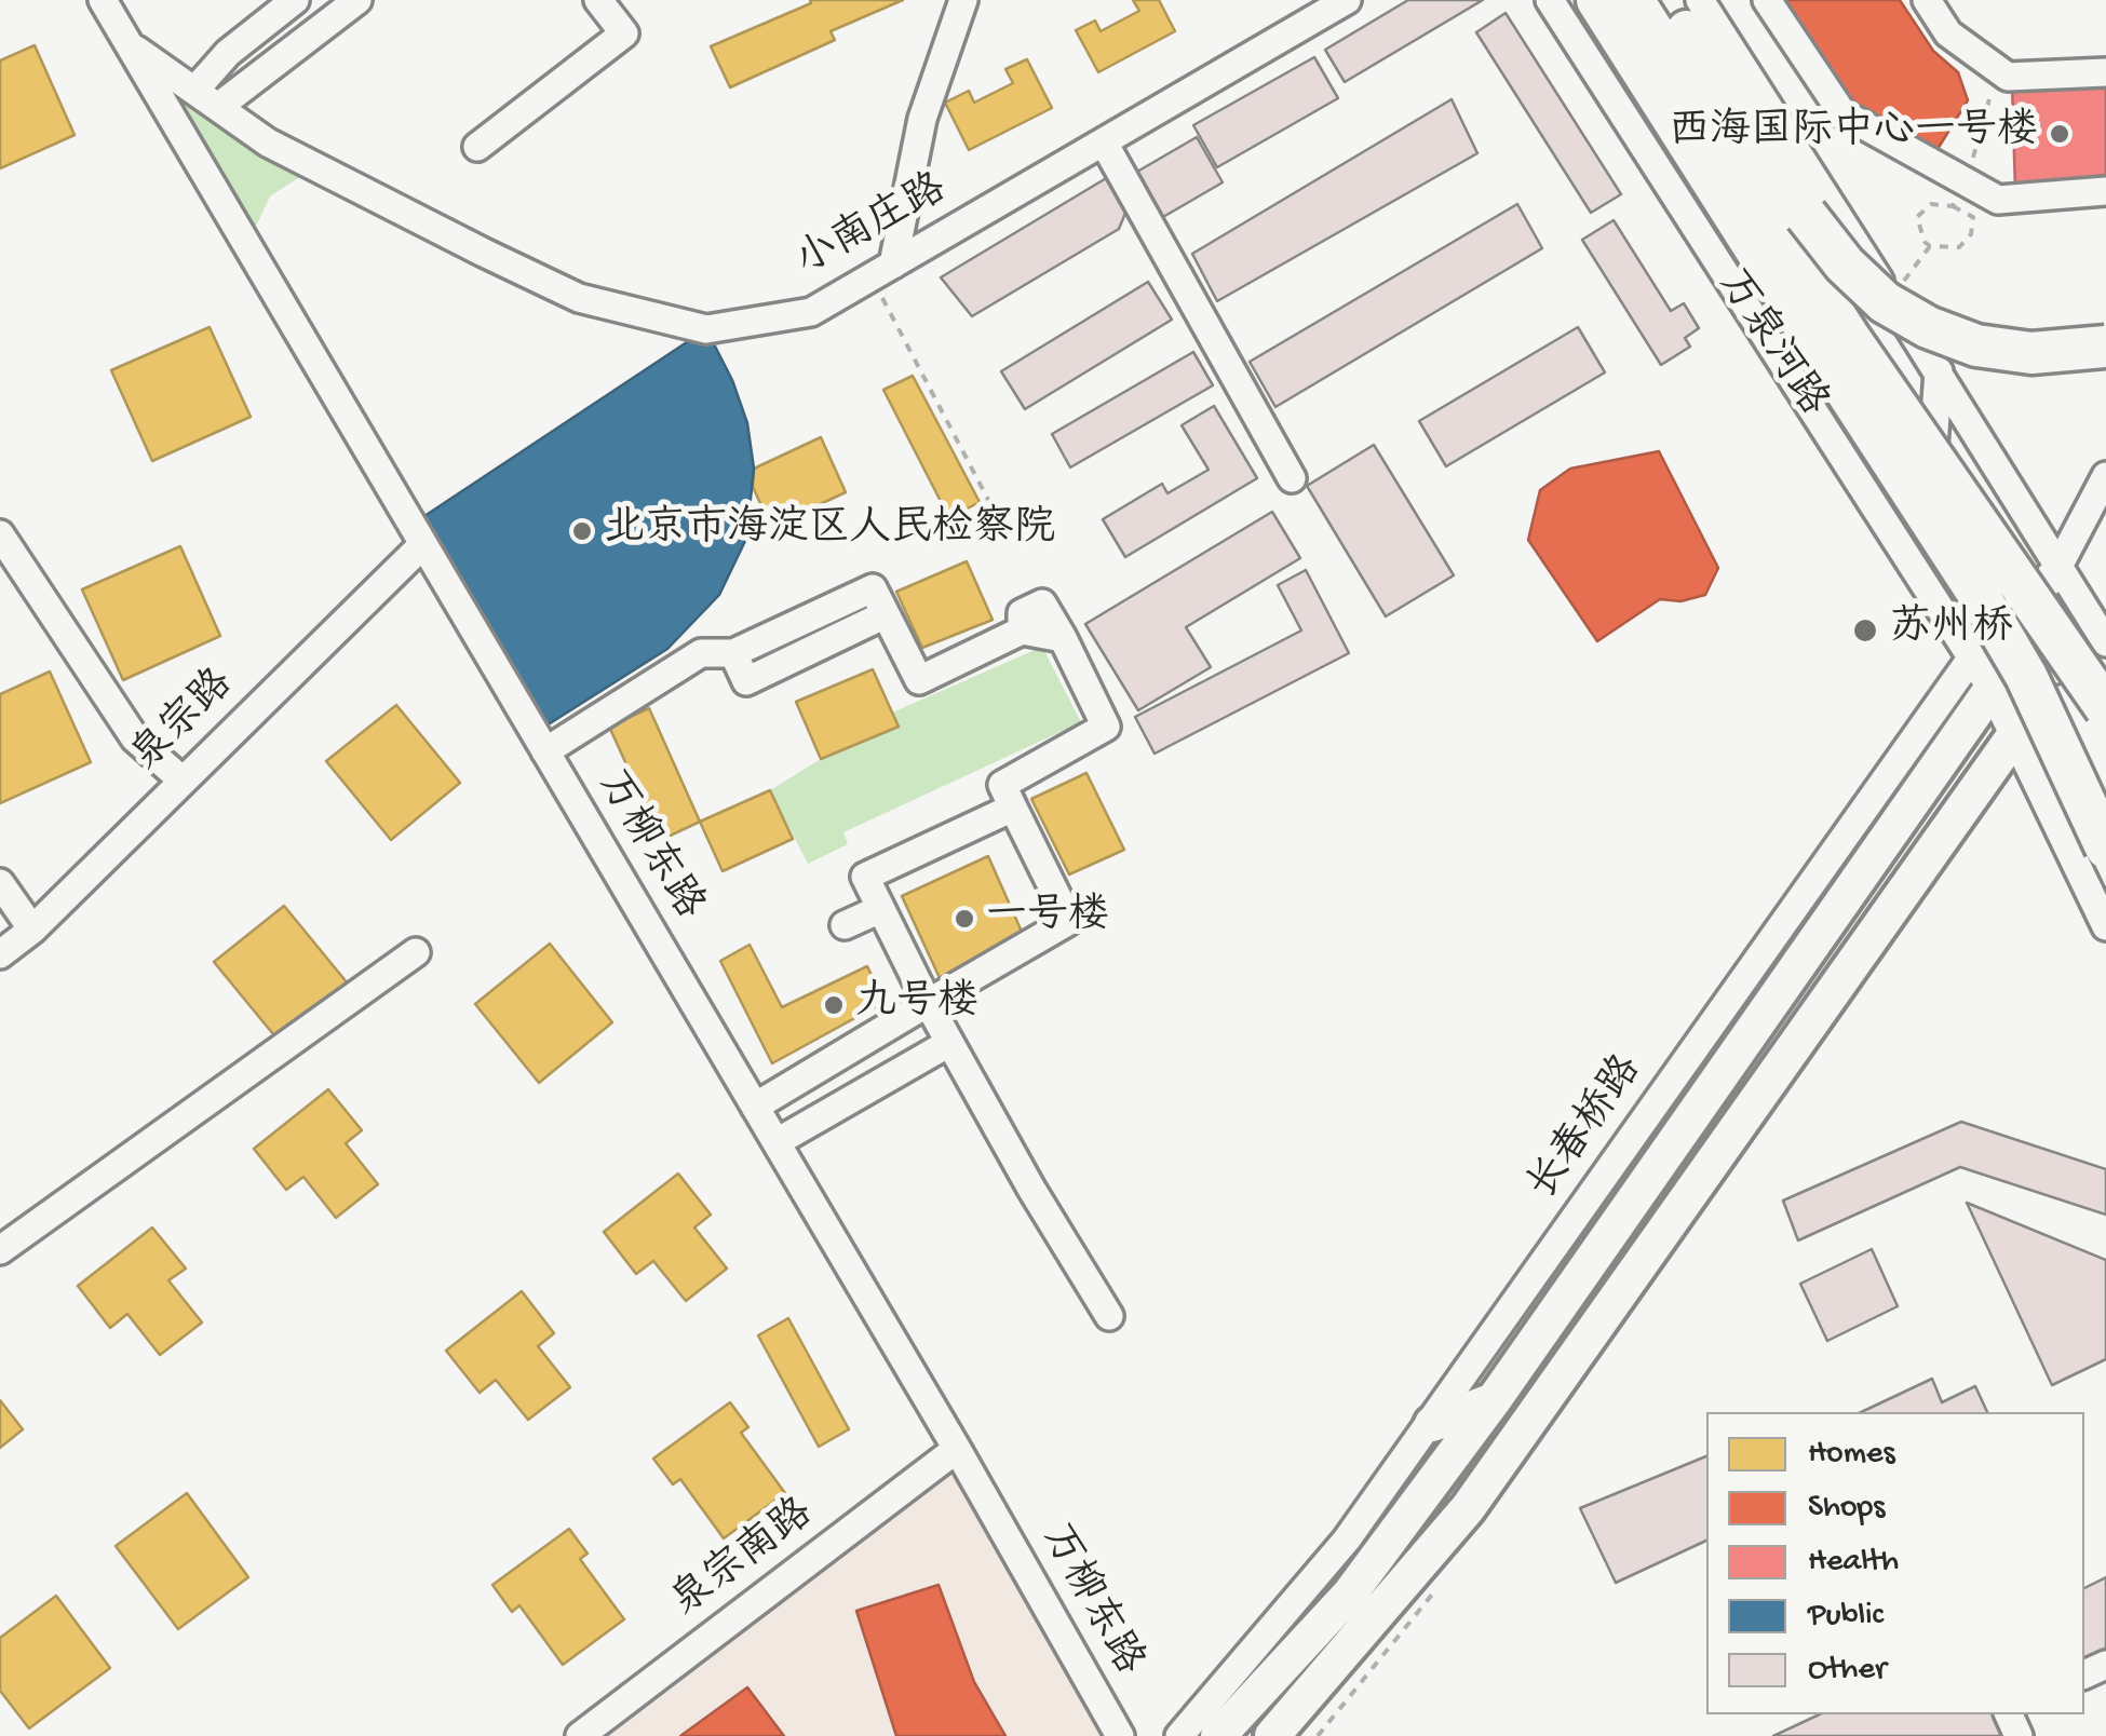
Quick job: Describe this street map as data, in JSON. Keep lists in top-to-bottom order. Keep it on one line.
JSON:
{"streets":{"highway":["万泉河路"],"main road":["长春桥路"],"street":["小南庄路","泉宗路","万柳东路","泉宗南路"]},"crossings":[["小南庄路","万柳东路"],["万泉河路","长春桥路"],["泉宗路","万柳东路"],["万柳东路","泉宗南路"]],"places":["西海国际中心一号楼","北京市海淀区人民检察院","苏州桥","一号楼","九号楼"],"legend":["Homes","Shops","Health","Public","Other"]}
